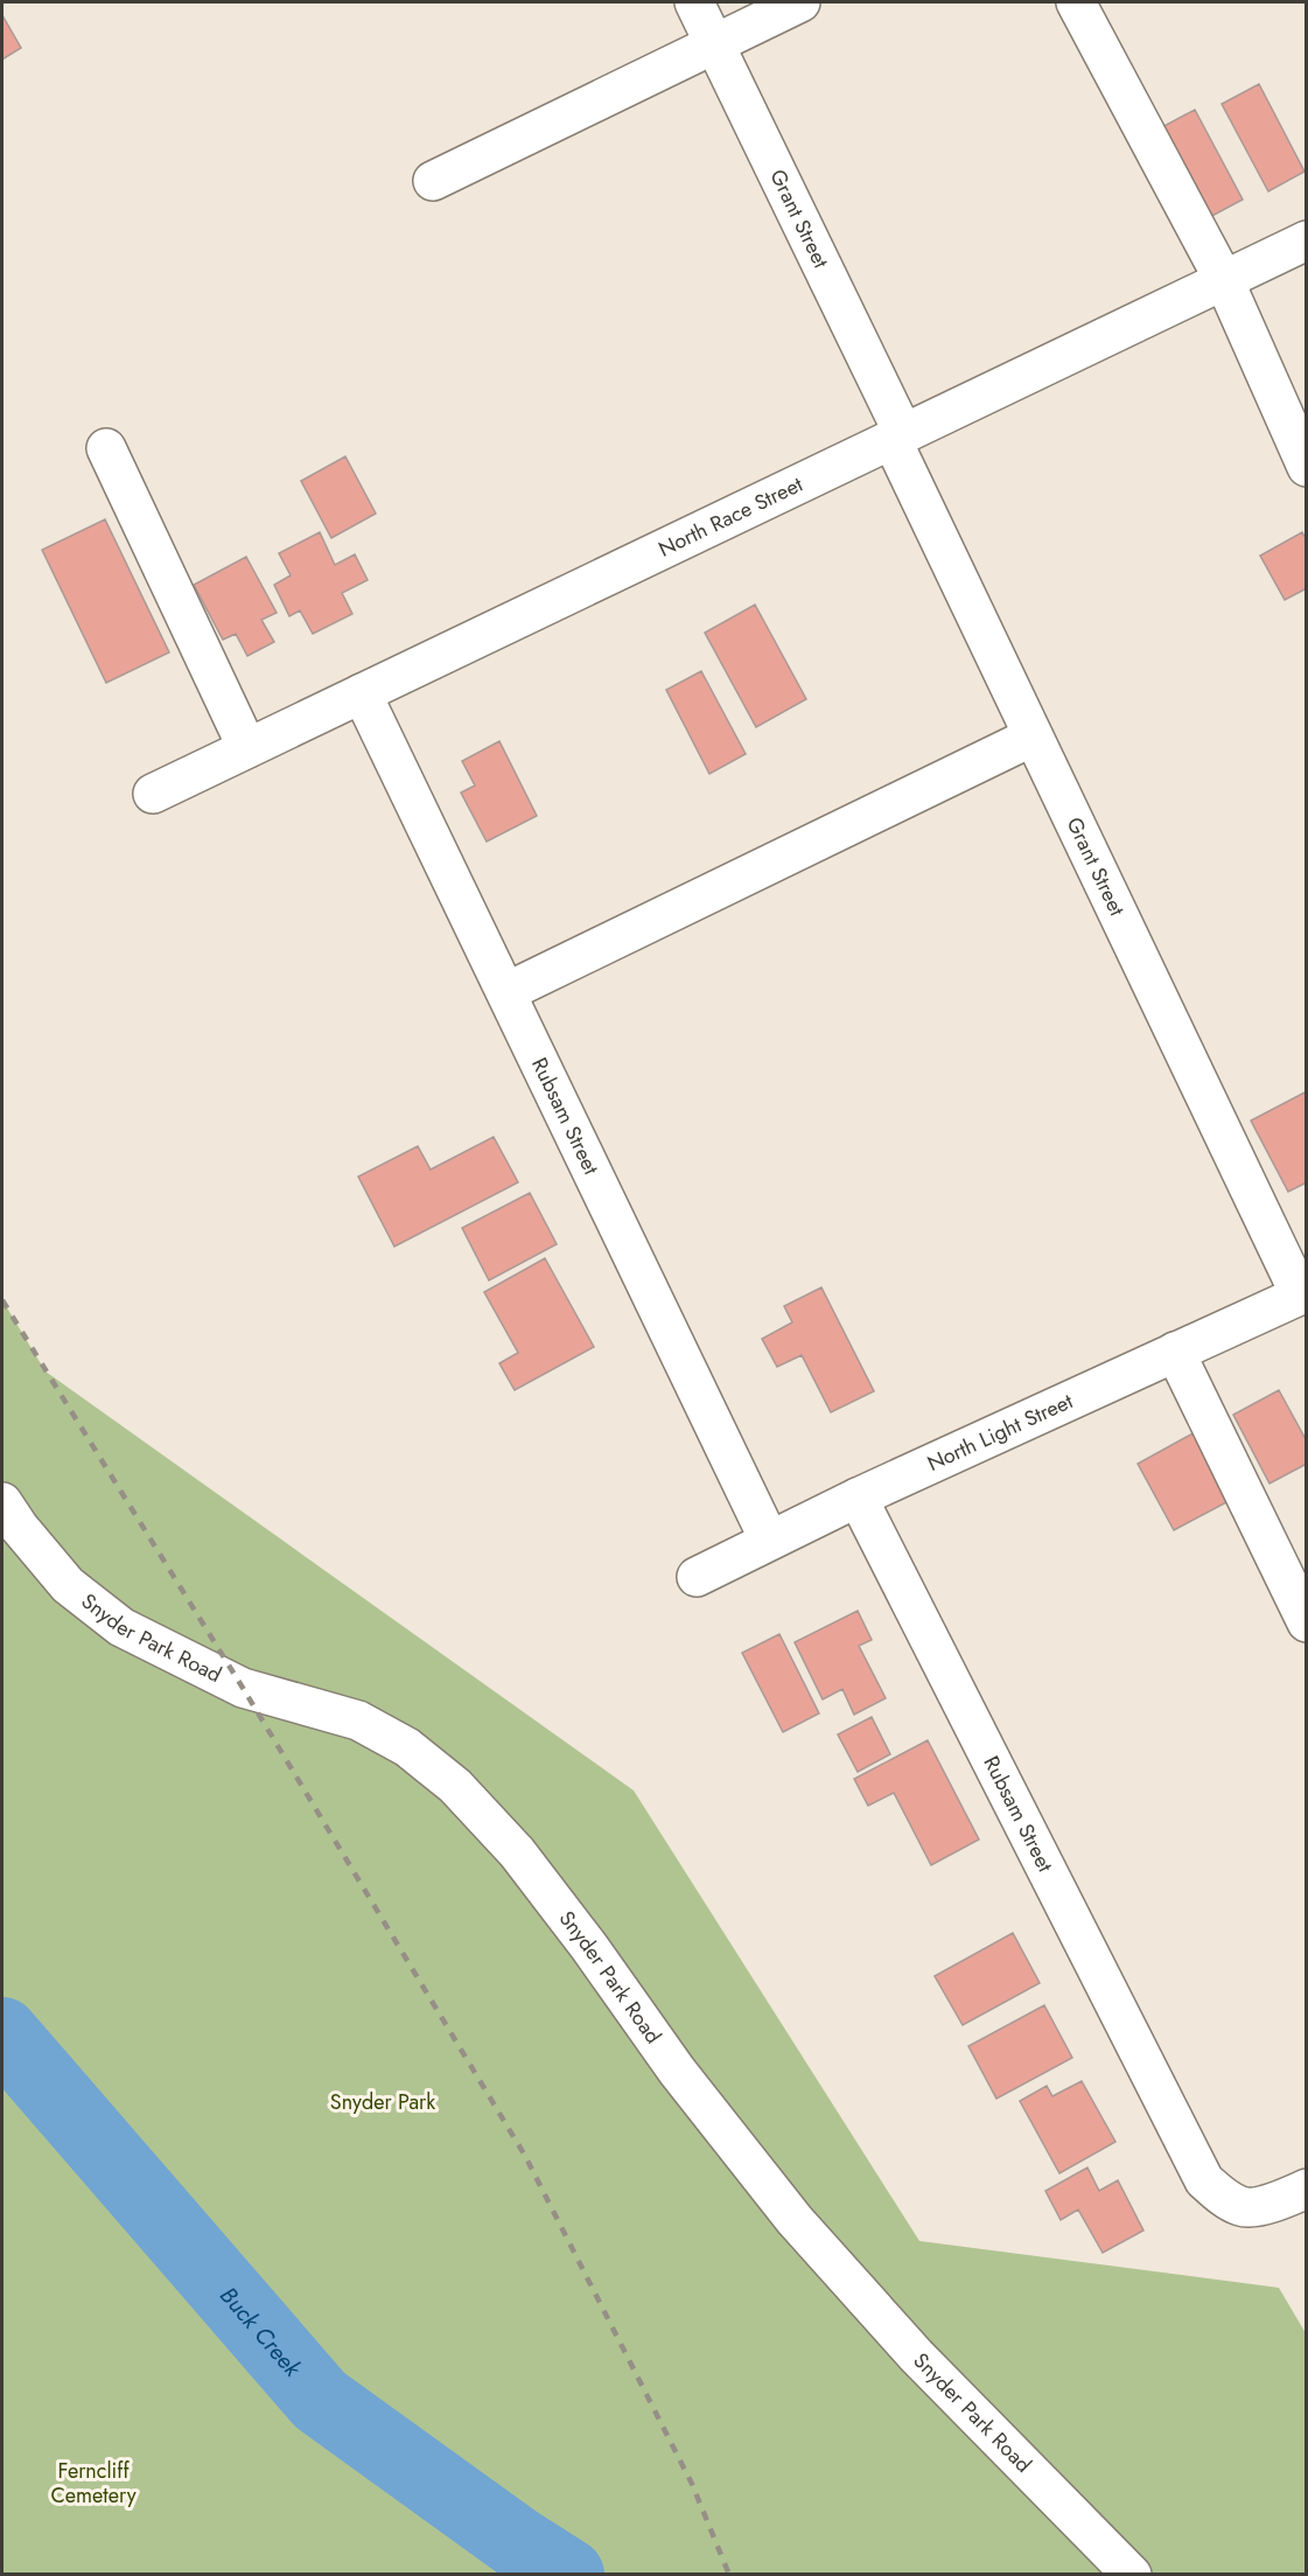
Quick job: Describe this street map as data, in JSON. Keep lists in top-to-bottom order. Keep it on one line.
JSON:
{"streets":{"street":["Grant Street","North Race Street","Rubsam Street","North Light Street","Snyder Park Road"]},"crossings":[["Grant Street","North Race Street"],["Grant Street","North Light Street"],["North Race Street","Rubsam Street"],["Rubsam Street","North Light Street"]],"water":["Buck Creek"],"parks":["Snyder Park","Ferncliff Cemetery"]}
